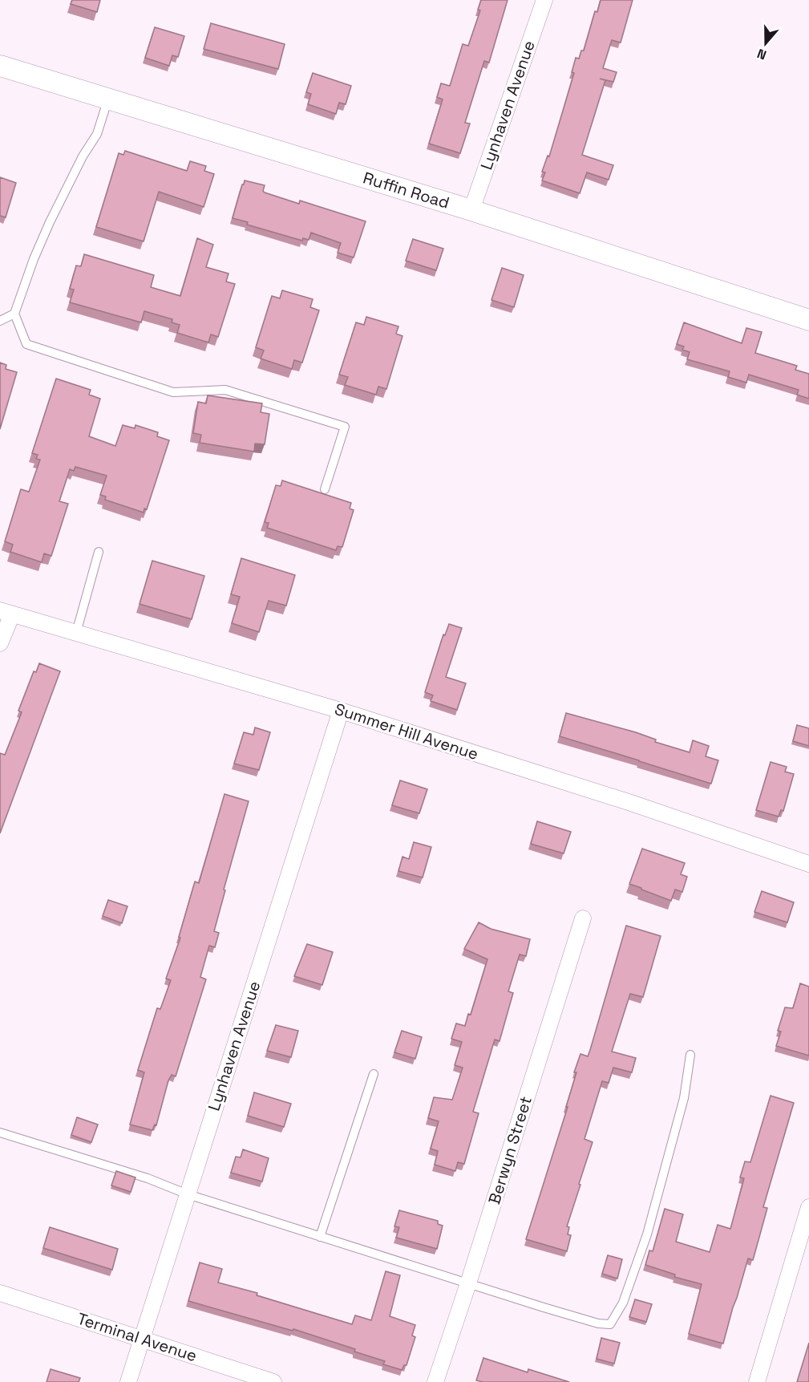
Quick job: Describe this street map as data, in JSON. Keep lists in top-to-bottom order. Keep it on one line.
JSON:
{"streets":{"street":["Lynhaven Avenue","Ruffin Road","Summer Hill Avenue","Berwyn Street","Terminal Avenue"]},"crossings":[["Lynhaven Avenue","Ruffin Road"],["Lynhaven Avenue","Summer Hill Avenue"],["Lynhaven Avenue","Terminal Avenue"]],"north":"bottom"}
